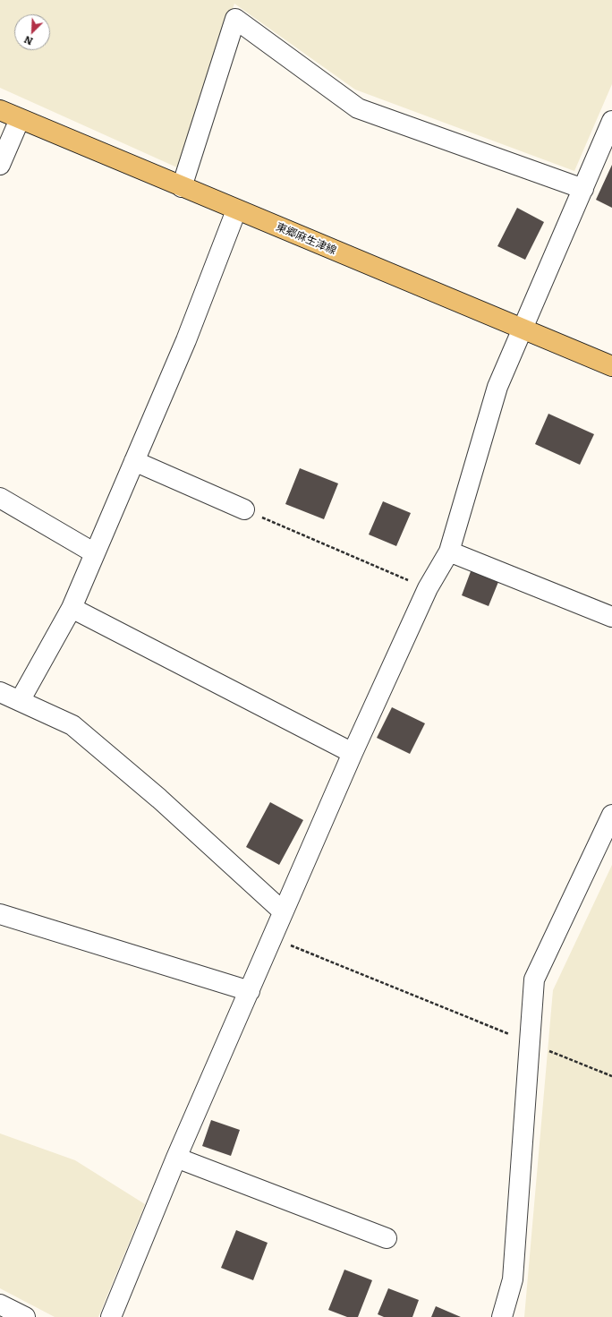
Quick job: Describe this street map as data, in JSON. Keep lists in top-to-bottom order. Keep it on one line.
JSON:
{"streets":{"main road":["東郷麻生津線"]},"north":"bottom left"}
